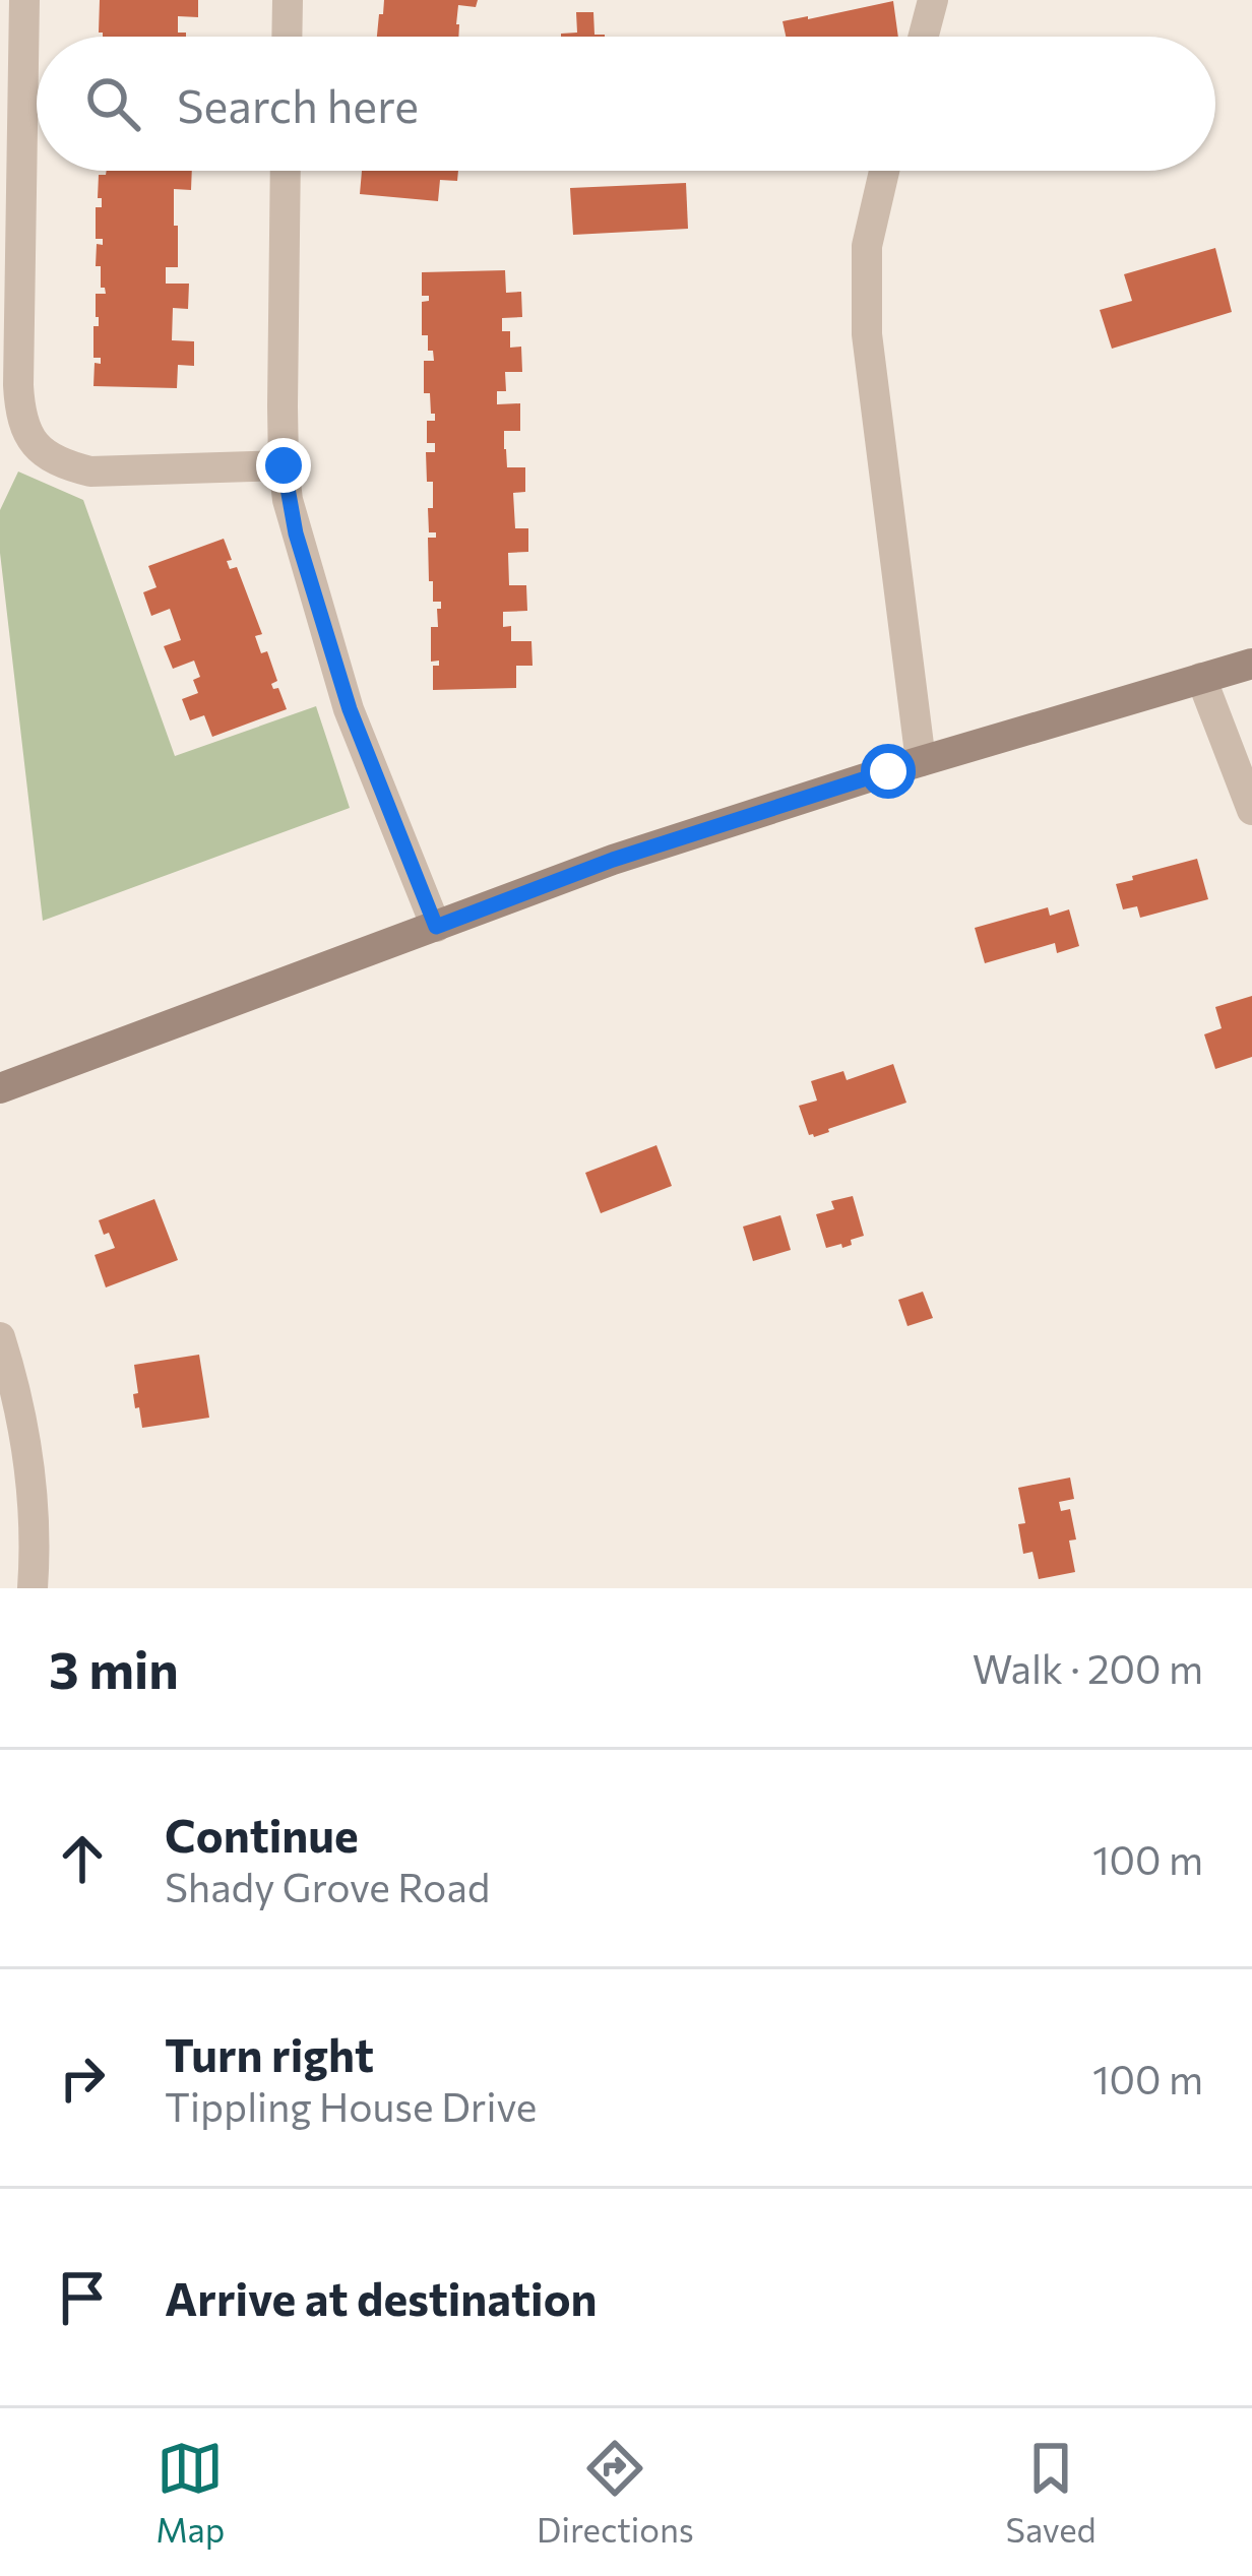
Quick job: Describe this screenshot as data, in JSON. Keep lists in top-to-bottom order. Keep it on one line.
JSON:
{"page":{"search":"Search here","heading":["3 min","Walk · 200 m"],"list":[["Continue","Shady Grove Road","100 m"],["Turn right","Tippling House Drive","100 m"],"Arrive at destination"],"nav":["Map","Directions","Saved"]}}
